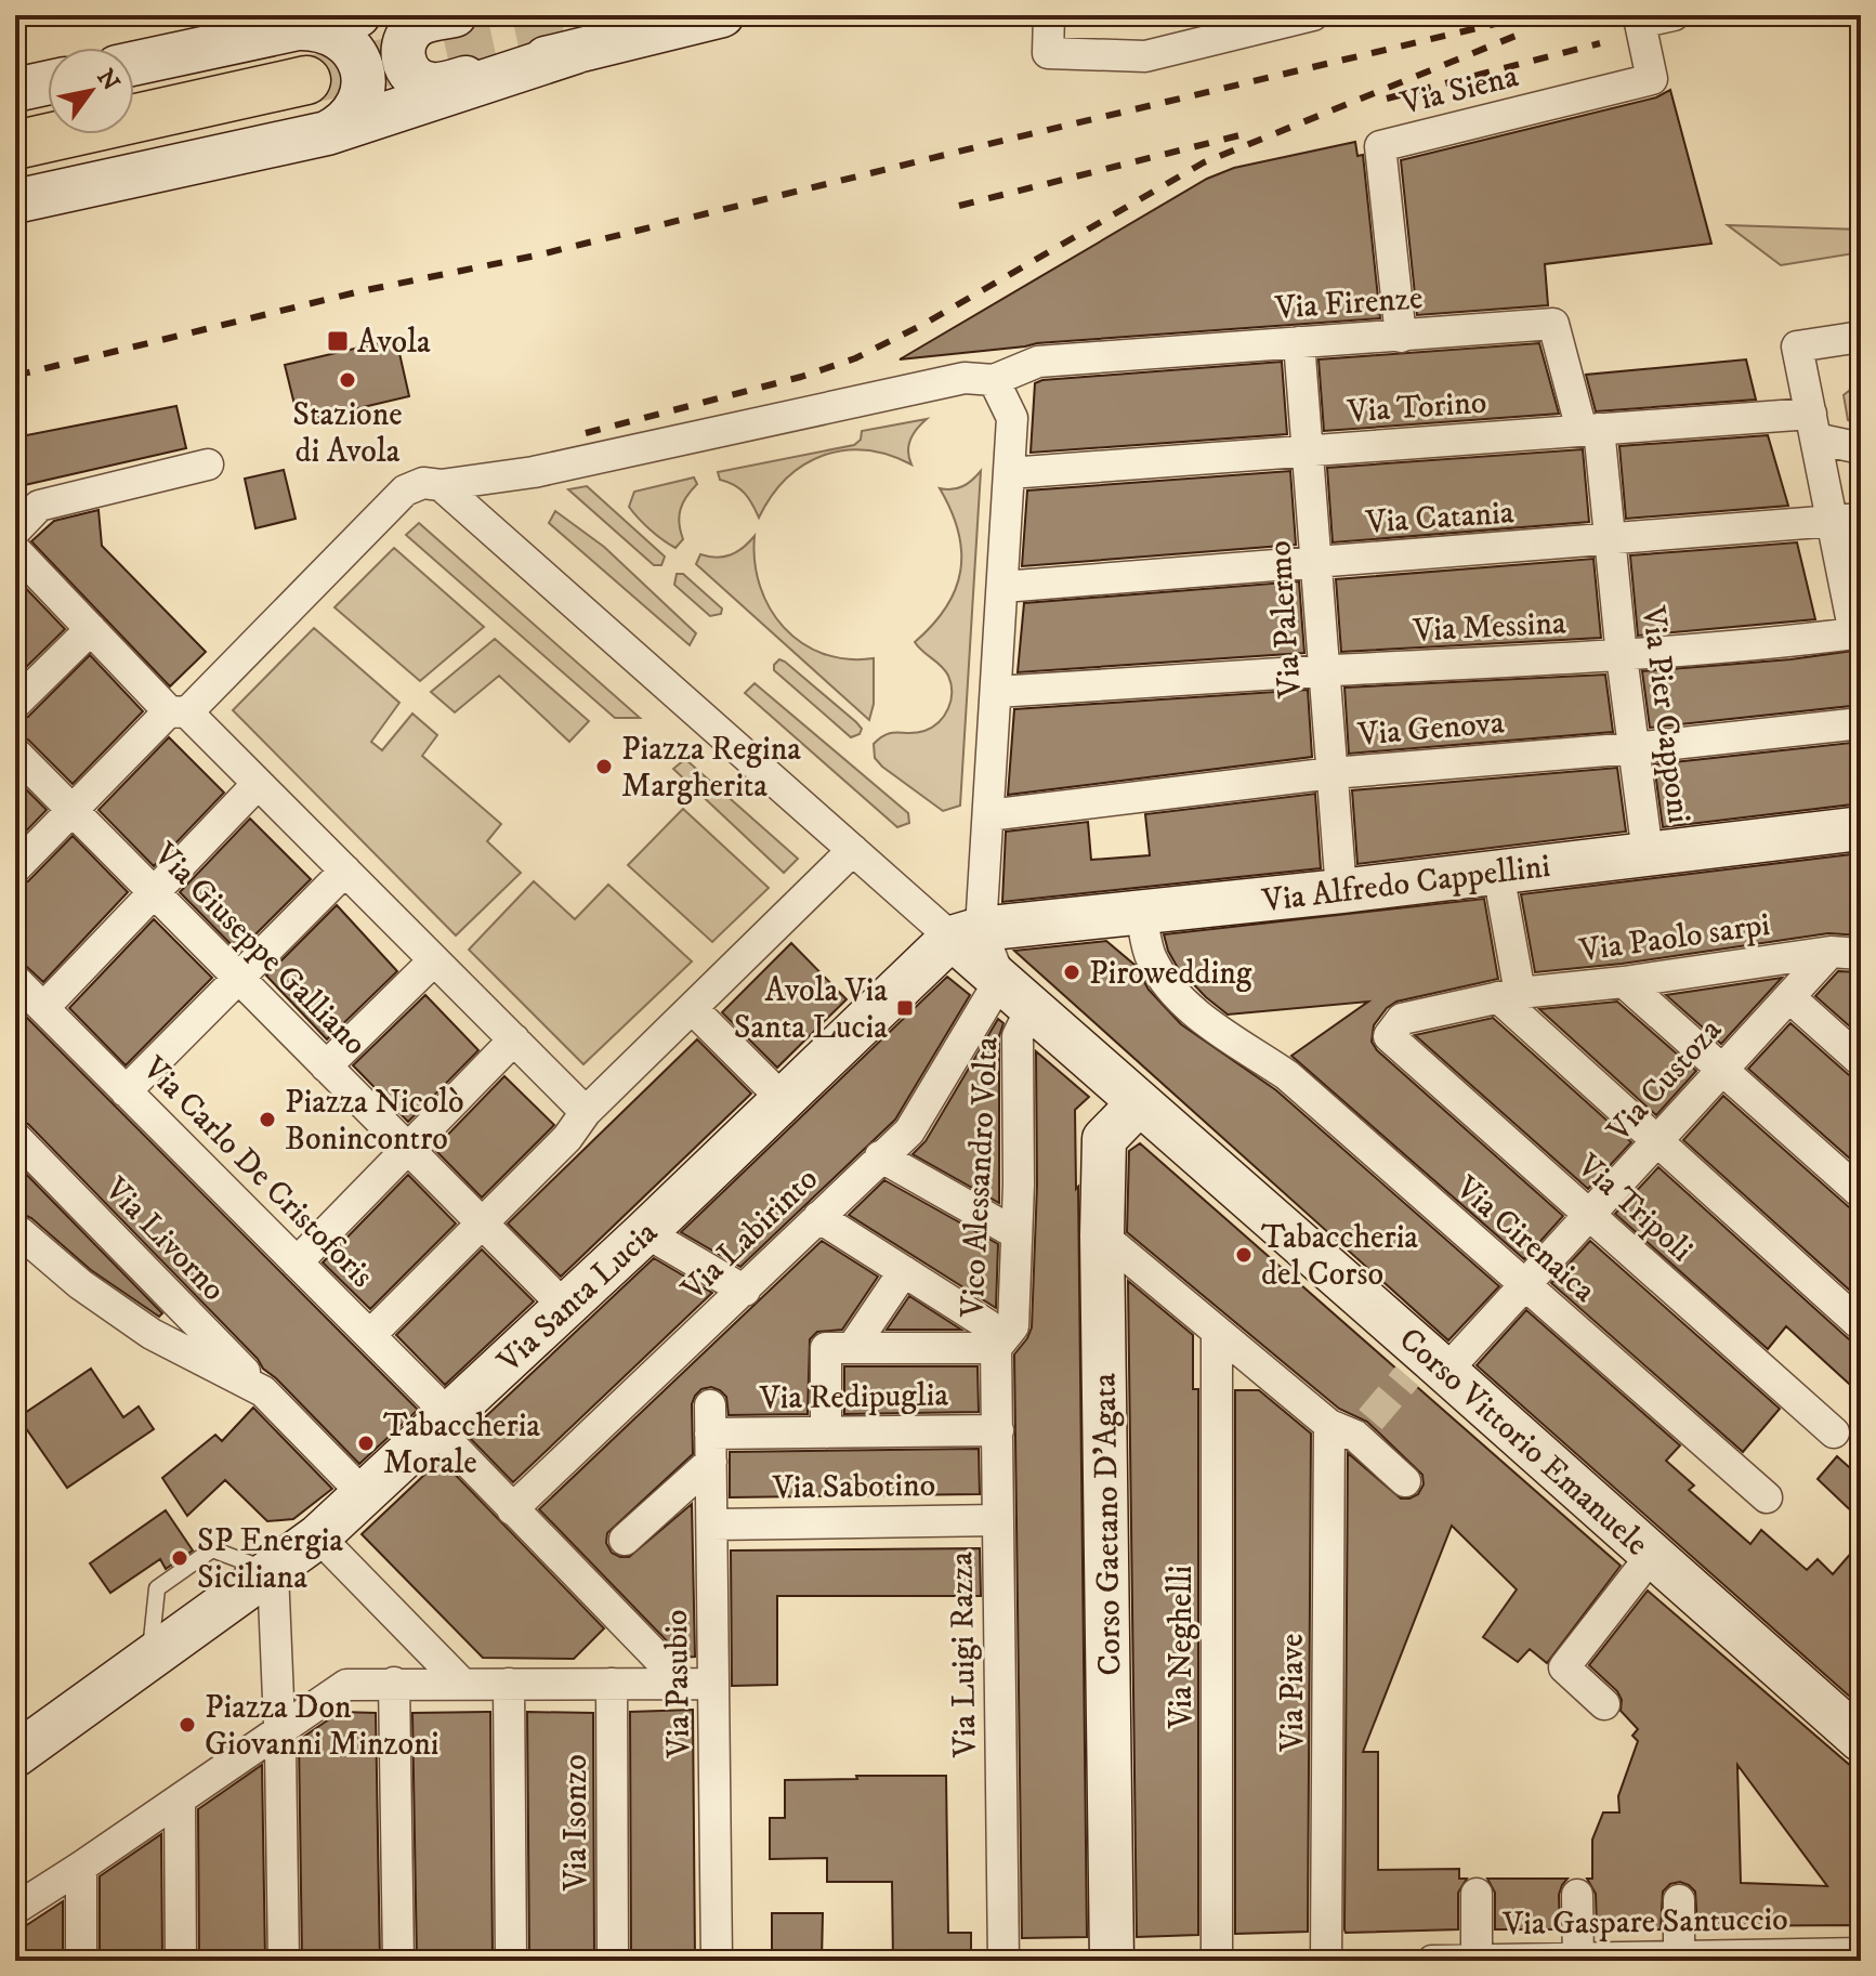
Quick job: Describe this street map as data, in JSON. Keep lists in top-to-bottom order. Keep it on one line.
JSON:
{"streets":{"street":["Via Siena","Via Firenze","Via Torino","Via Catania","Via Palermo","Via Messina","Via Pier Capponi","Via Genova","Via Alfredo Cappellini","Via Paolo sarpi","Via Giuseppe Galliano","Via Custoza","Via Carlo De Cristoforis","Vico Alessandro Volta","Via Tripoli","Via Labirinto","Via Livorno","Via Cirenaica","Via Santa Lucia","Via Redipuglia","Corso Vittorio Emanuele","Via Sabotino","Corso Gaetano D'Agata","Via Neghelli","Via Luigi Razza","Via Pasubio","Via Piave","Via Isonzo","Via Gaspare Santuccio"]},"crossings":[["Via Siena","Via Firenze"],["Via Firenze","Via Torino"],["Via Firenze","Via Palermo"],["Via Firenze","Via Pier Capponi"],["Via Torino","Via Palermo"],["Via Torino","Via Pier Capponi"],["Via Catania","Via Palermo"],["Via Catania","Via Messina"],["Via Catania","Via Pier Capponi"],["Via Palermo","Via Messina"],["Via Palermo","Via Genova"],["Via Palermo","Via Alfredo Cappellini"],["Via Messina","Via Pier Capponi"],["Via Pier Capponi","Via Genova"],["Via Pier Capponi","Via Alfredo Cappellini"],["Via Alfredo Cappellini","Via Cirenaica"],["Via Alfredo Cappellini","Via Santa Lucia"],["Via Alfredo Cappellini","Corso Vittorio Emanuele"],["Via Paolo sarpi","Via Custoza"],["Via Paolo sarpi","Via Tripoli"],["Via Giuseppe Galliano","Via Santa Lucia"],["Via Custoza","Via Tripoli"],["Via Custoza","Via Cirenaica"],["Via Custoza","Corso Vittorio Emanuele"],["Via Carlo De Cristoforis","Via Labirinto"],["Via Carlo De Cristoforis","Via Santa Lucia"],["Via Carlo De Cristoforis","Via Pasubio"],["Vico Alessandro Volta","Via Labirinto"],["Vico Alessandro Volta","Corso Vittorio Emanuele"],["Vico Alessandro Volta","Via Luigi Razza"],["Via Labirinto","Corso Vittorio Emanuele"],["Via Livorno","Via Santa Lucia"],["Via Santa Lucia","Corso Vittorio Emanuele"],["Via Redipuglia","Via Luigi Razza"],["Via Redipuglia","Via Pasubio"],["Corso Vittorio Emanuele","Corso Gaetano D'Agata"],["Via Sabotino","Via Luigi Razza"],["Via Sabotino","Via Pasubio"]],"places":{"transit":["Avola","Avola Via Santa Lucia"],"other":["Stazione di Avola","Piazza Regina Margherita","Pirowedding","Piazza Nicolò Bonincontro","Tabaccheria del Corso","Tabaccheria Morale","SP Energia Siciliana","Piazza Don Giovanni Minzoni"]},"north":"top right"}
